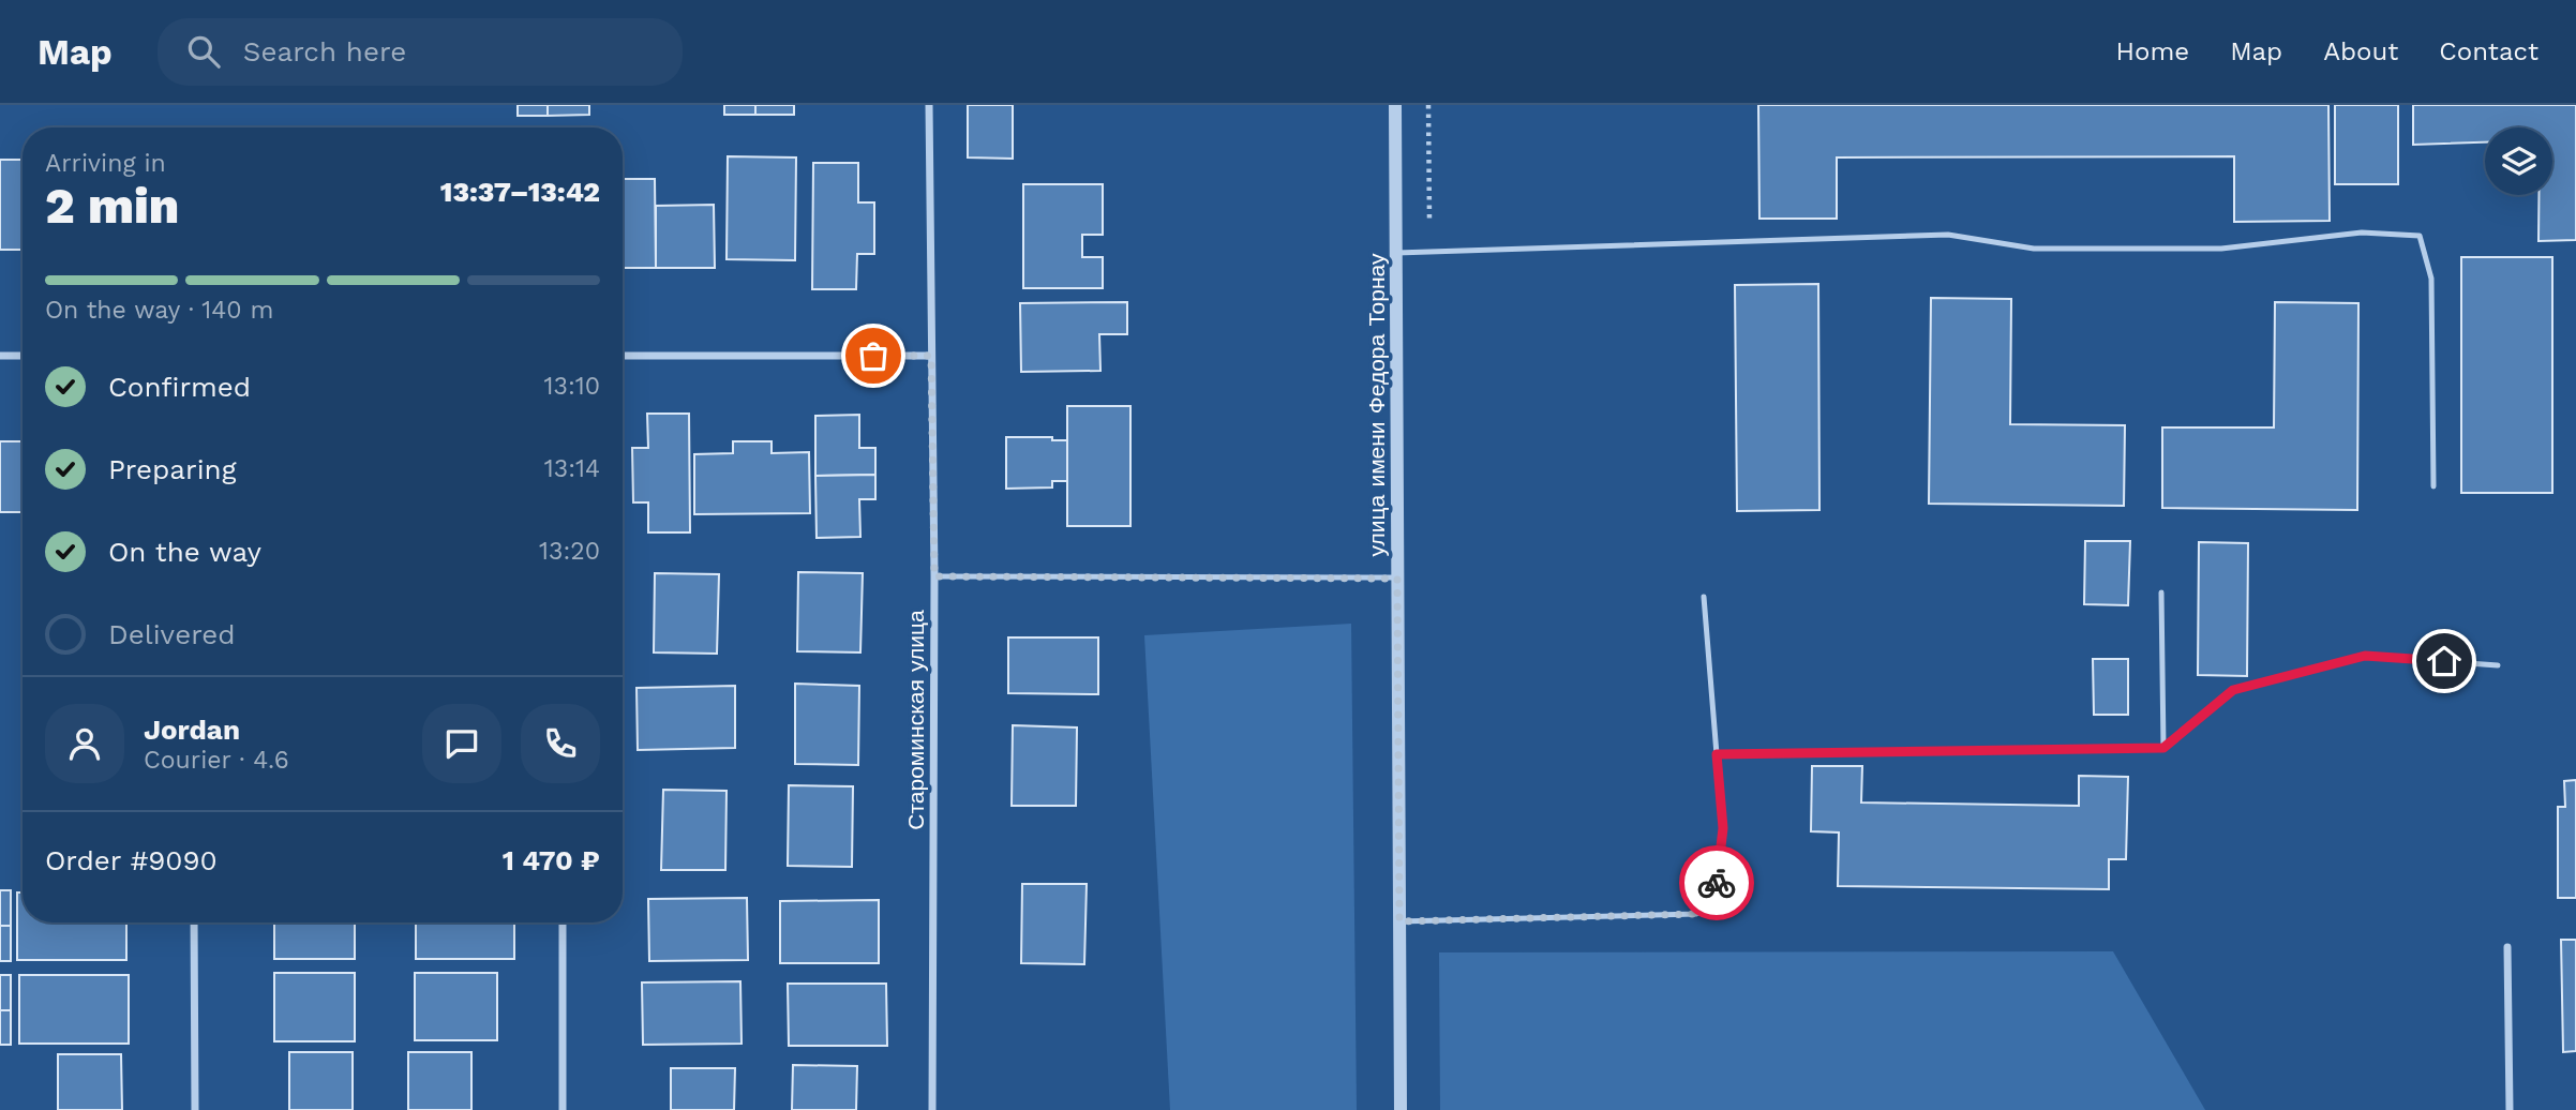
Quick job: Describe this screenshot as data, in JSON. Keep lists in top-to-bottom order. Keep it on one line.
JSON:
{"streets":{"street":["улица имени Федора Торнау","Староминская улица"]},"page":{"header":"Map","search":"Search here","nav":["Home","Map","About","Contact"],"heading":["2 min","Arriving in","13:37–13:42"],"panel":["Jordan","Courier · 4.6","Order #9090","1 470 ₽"],"bar":"On the way · 140 m","list":[["Confirmed","13:10"],["Preparing","13:14"],["On the way","13:20"],"Delivered"]}}
